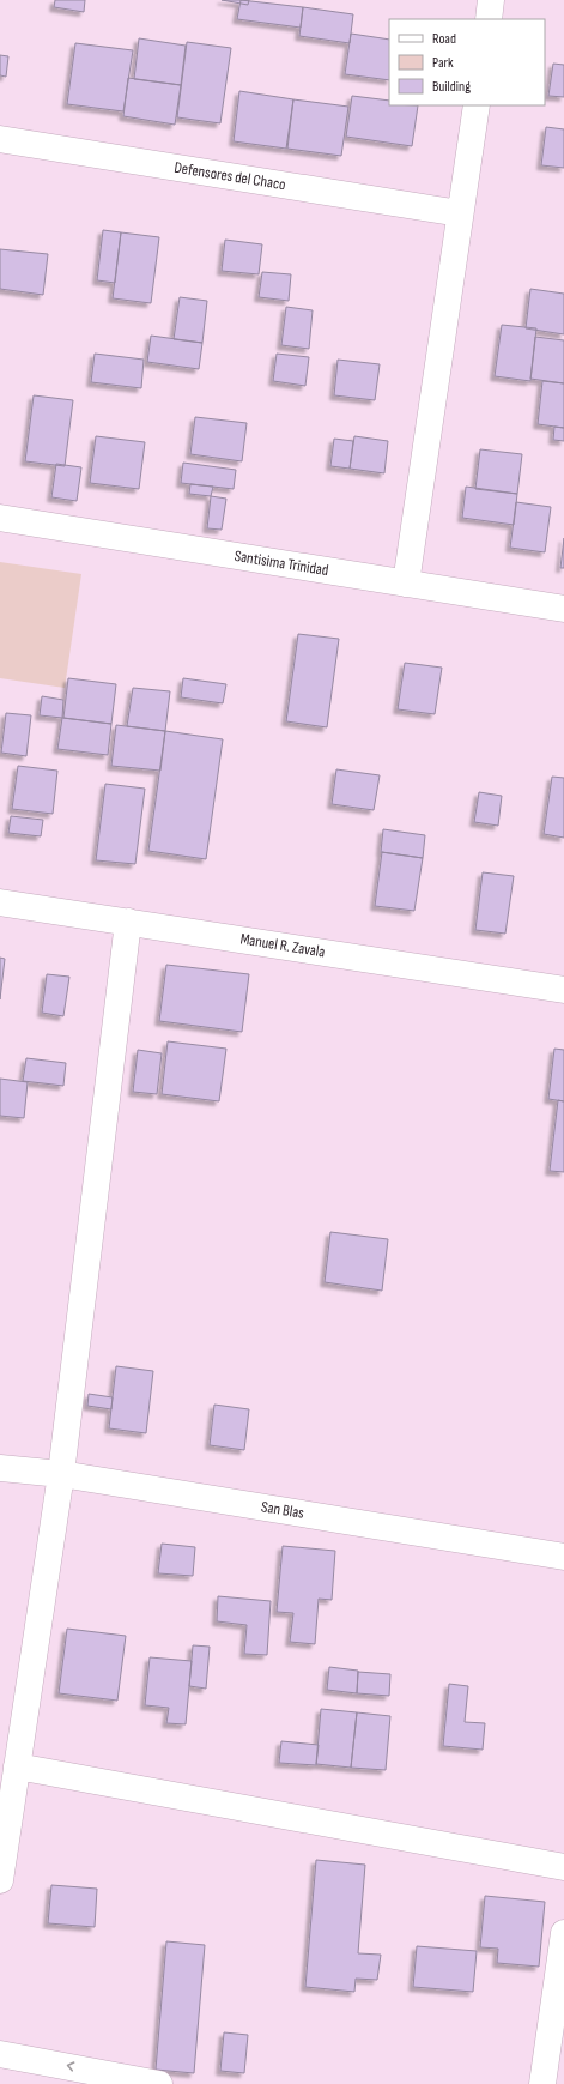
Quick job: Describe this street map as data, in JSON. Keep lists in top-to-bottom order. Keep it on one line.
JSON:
{"streets":{"street":["Defensores del Chaco","Santisima Trinidad","Manuel R. Zavala","San Blas"]},"legend":["Road","Park","Building"]}
